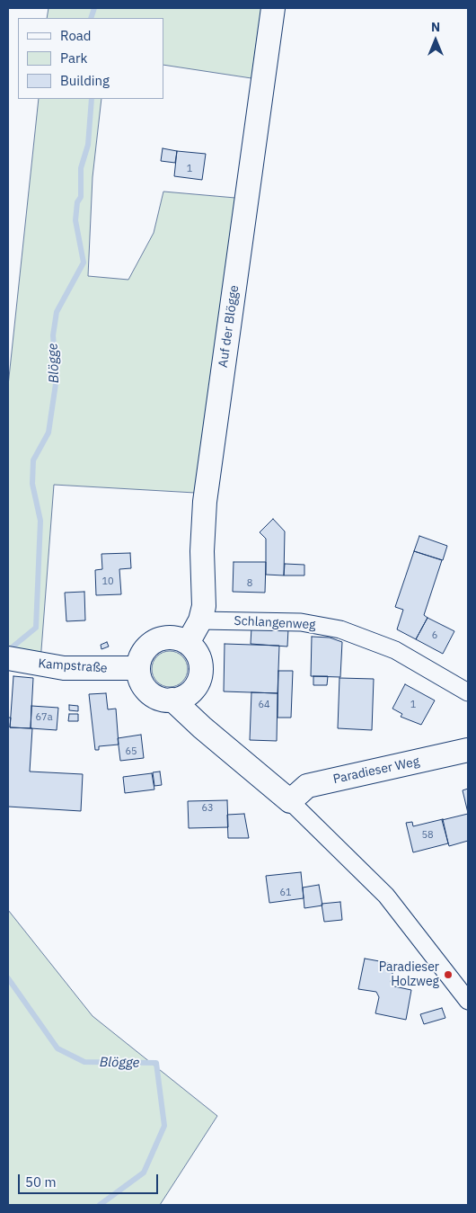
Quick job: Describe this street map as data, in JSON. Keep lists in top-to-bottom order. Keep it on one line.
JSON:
{"streets":{"street":["Auf der Blögge","Schlangenweg","Kampstraße","Paradieser Weg"]},"crossings":[["Auf der Blögge","Schlangenweg"],["Auf der Blögge","Kampstraße"]],"water":["Blögge"],"places":["Paradieser Holzweg"],"house_numbers":["1","10","8","6","64","1","67a","65","63","58","61"],"legend":["Road","Park","Building"],"scale_bar":"50 m","north":"top"}
